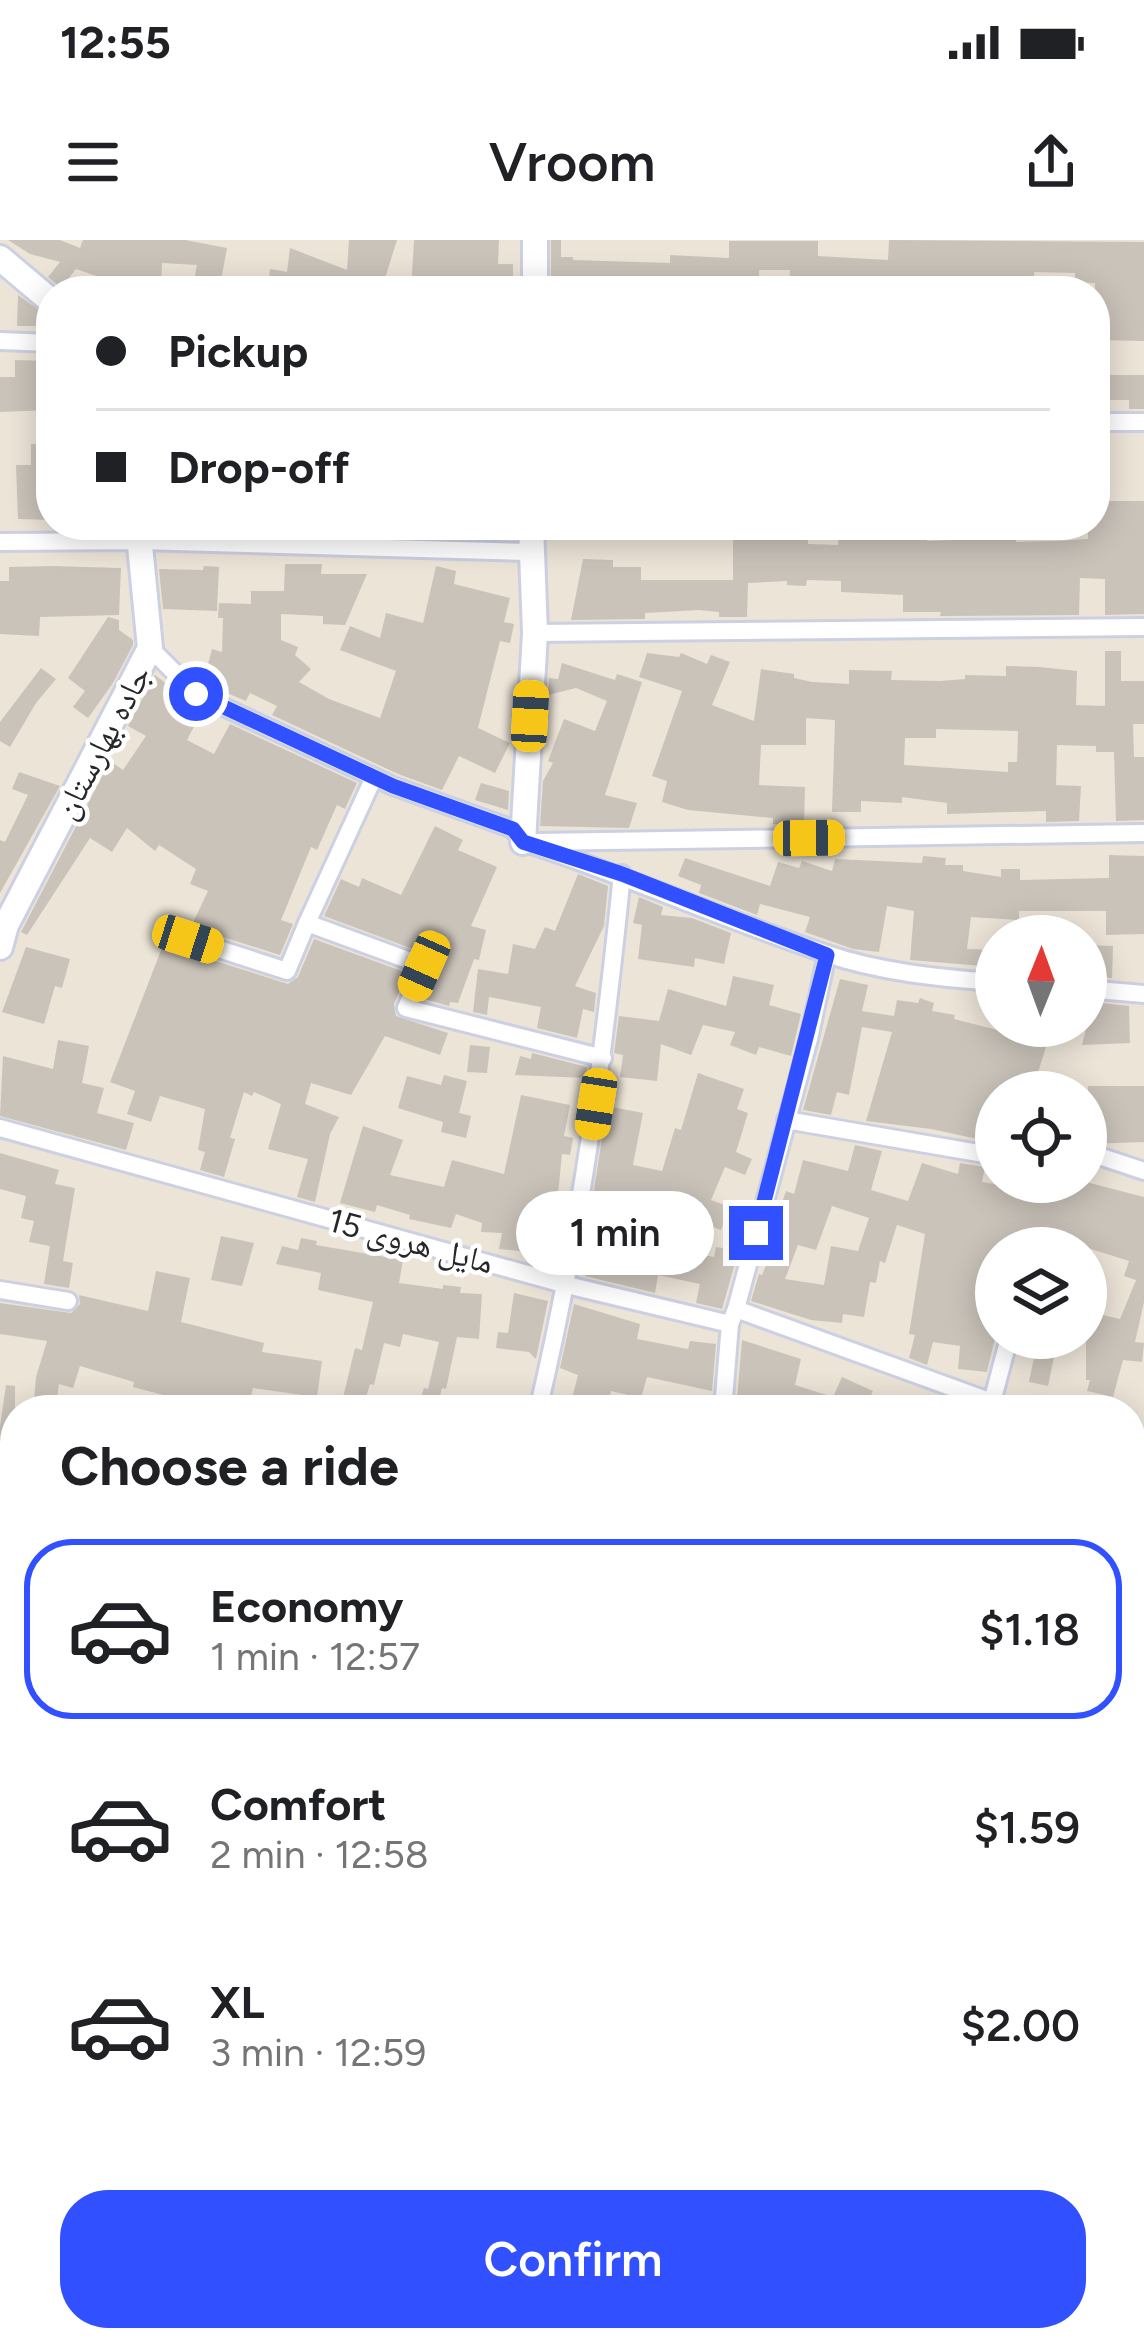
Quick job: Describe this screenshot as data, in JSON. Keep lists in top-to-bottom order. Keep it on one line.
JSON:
{"streets":{"street":["جاده بهارستان","مایل هروی 15"]},"north":"top","page":{"status":"12:55","header":"Vroom","banner":["Pickup","Drop-off"],"bubble":"1 min","heading":"Choose a ride","list":[{"name":"Economy","note":"1 min · 12:57","value":"$1.18"},{"name":"Comfort","note":"2 min · 12:58","value":"$1.59"},{"name":"XL","note":"3 min · 12:59","value":"$2.00"}],"buttons":"Confirm"}}
